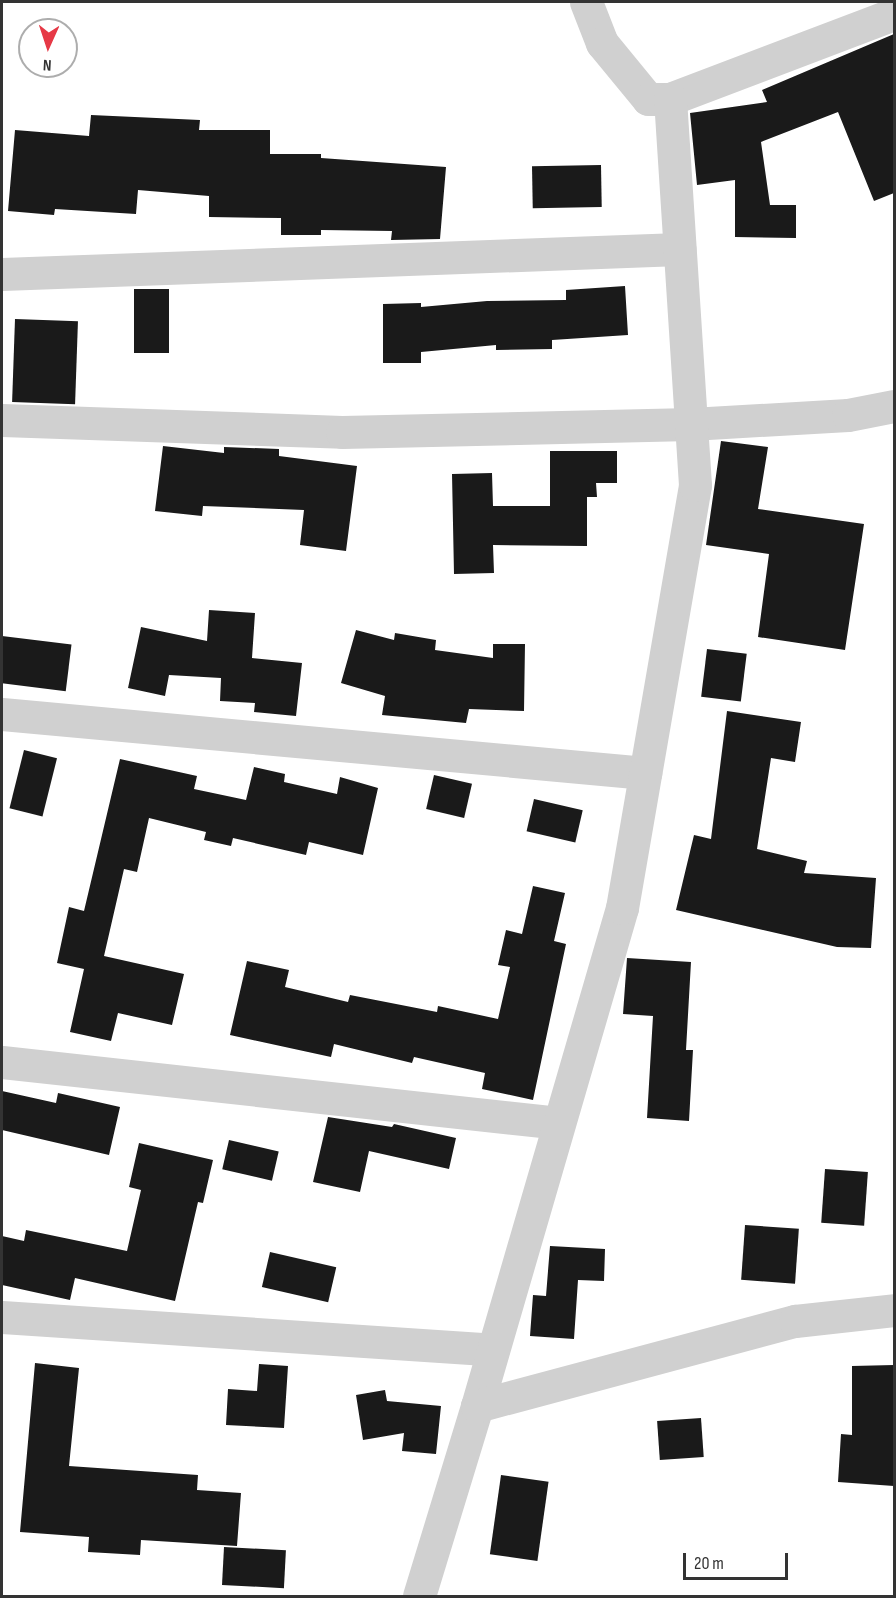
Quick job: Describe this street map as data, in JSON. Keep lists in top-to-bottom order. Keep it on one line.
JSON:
{"scale_bar":"20 m","north":"bottom"}
